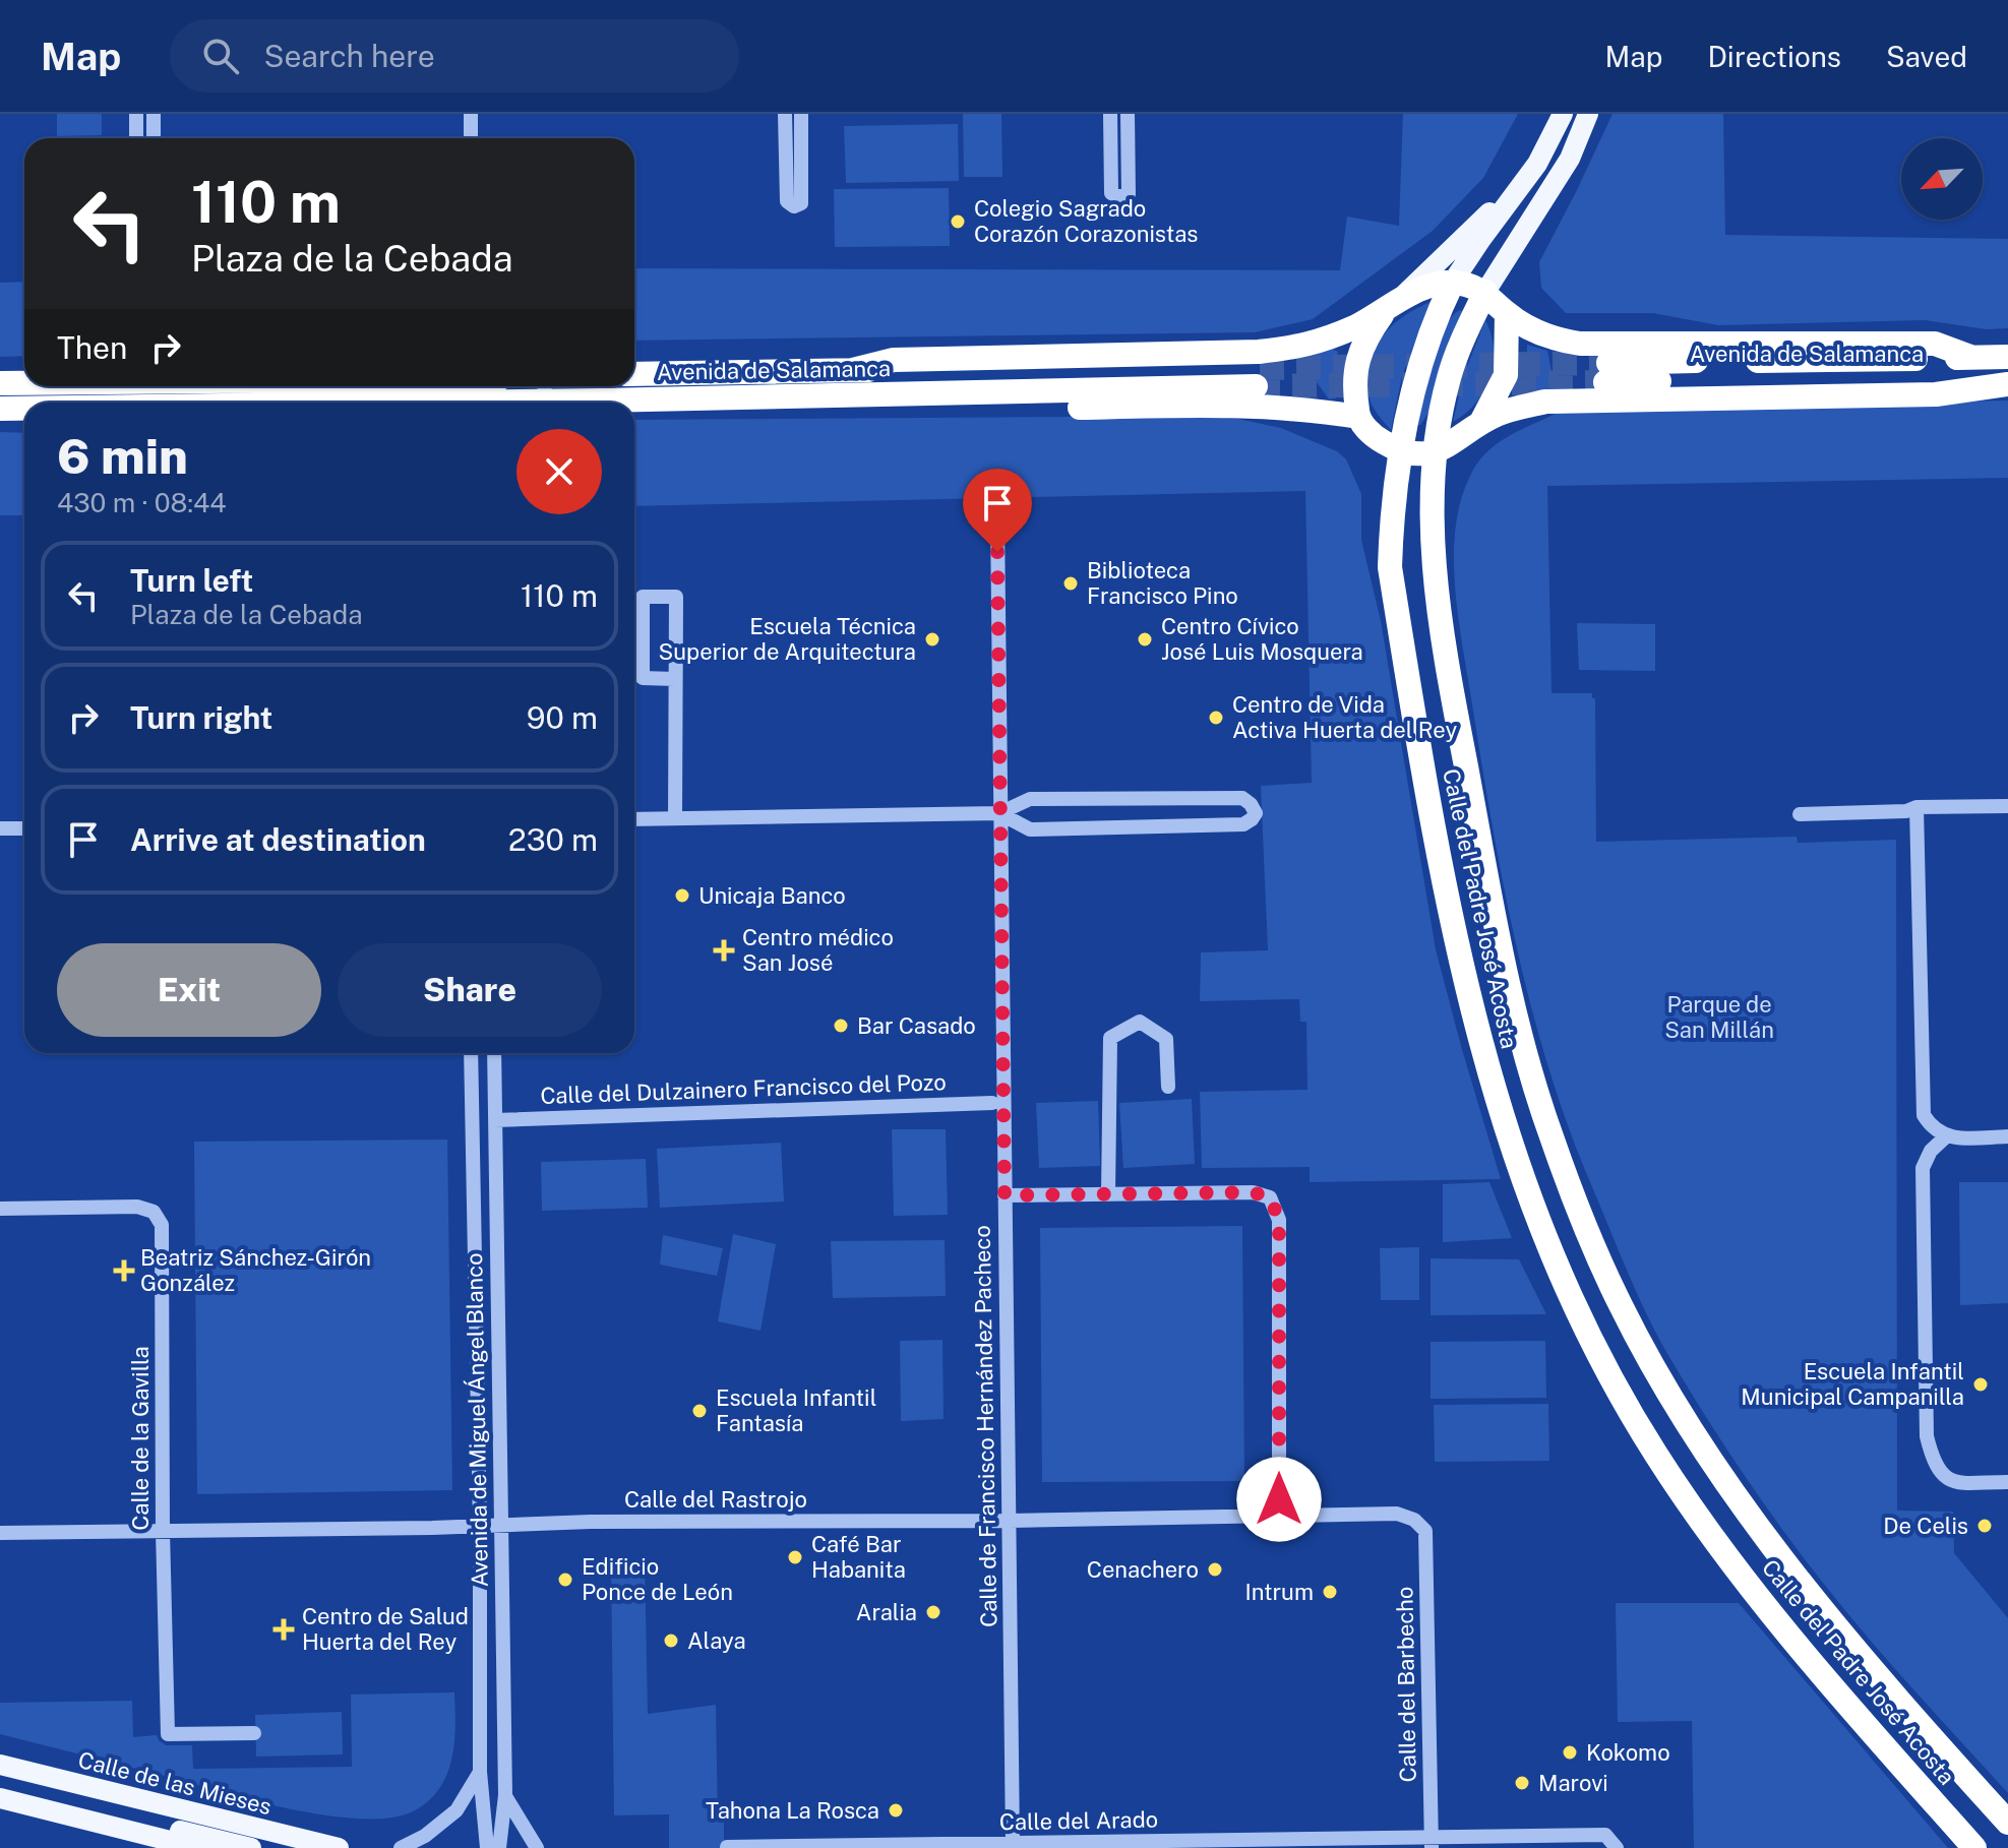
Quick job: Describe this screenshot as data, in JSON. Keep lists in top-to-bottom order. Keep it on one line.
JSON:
{"streets":{"highway":["Avenida de Salamanca","Calle del Padre José Acosta"],"main road":["Calle de las Mieses"],"street":["Calle del Dulzainero Francisco del Pozo","Avenida de Miguel Ángel Blanco","Calle de Francisco Hernández Pacheco","Calle de la Gavilla","Calle del Rastrojo","Calle del Barbecho","Calle del Arado"]},"crossings":[["Calle del Dulzainero Francisco del Pozo","Avenida de Miguel Ángel Blanco"],["Avenida de Miguel Ángel Blanco","Calle del Rastrojo"],["Calle de Francisco Hernández Pacheco","Calle del Rastrojo"],["Calle de Francisco Hernández Pacheco","Calle del Arado"],["Calle de la Gavilla","Calle del Rastrojo"],["Calle del Rastrojo","Calle del Barbecho"],["Calle del Barbecho","Calle del Arado"]],"parks":["Parque de San Millán"],"places":{"other":["Colegio Sagrado Corazón Corazonistas","Biblioteca Francisco Pino","Escuela Técnica Superior de Arquitectura","Centro Cívico José Luis Mosquera","Centro de Vida Activa Huerta del Rey","Unicaja Banco","Bar Casado","Escuela Infantil Municipal Campanilla","Escuela Infantil Fantasía","De Celis","Café Bar Habanita","Cenachero","Edificio Ponce de León","Intrum","Aralia","Alaya","Kokomo","Marovi","Tahona La Rosca"],"health":["Centro médico San José","Beatriz Sánchez-Girón González","Centro de Salud Huerta del Rey"]},"north":"bottom left","page":{"header":"Map","search":"Search here","nav":["Map","Directions","Saved"],"turn":["110 m","Plaza de la Cebada"],"then":"Then","heading":["6 min","430 m · 08:44"],"list":[{"name":"Turn left","note":"Plaza de la Cebada","value":"110 m"},{"name":"Turn right","value":"90 m"},{"name":"Arrive at destination","value":"230 m"}],"buttons":["Exit","Share"]}}
